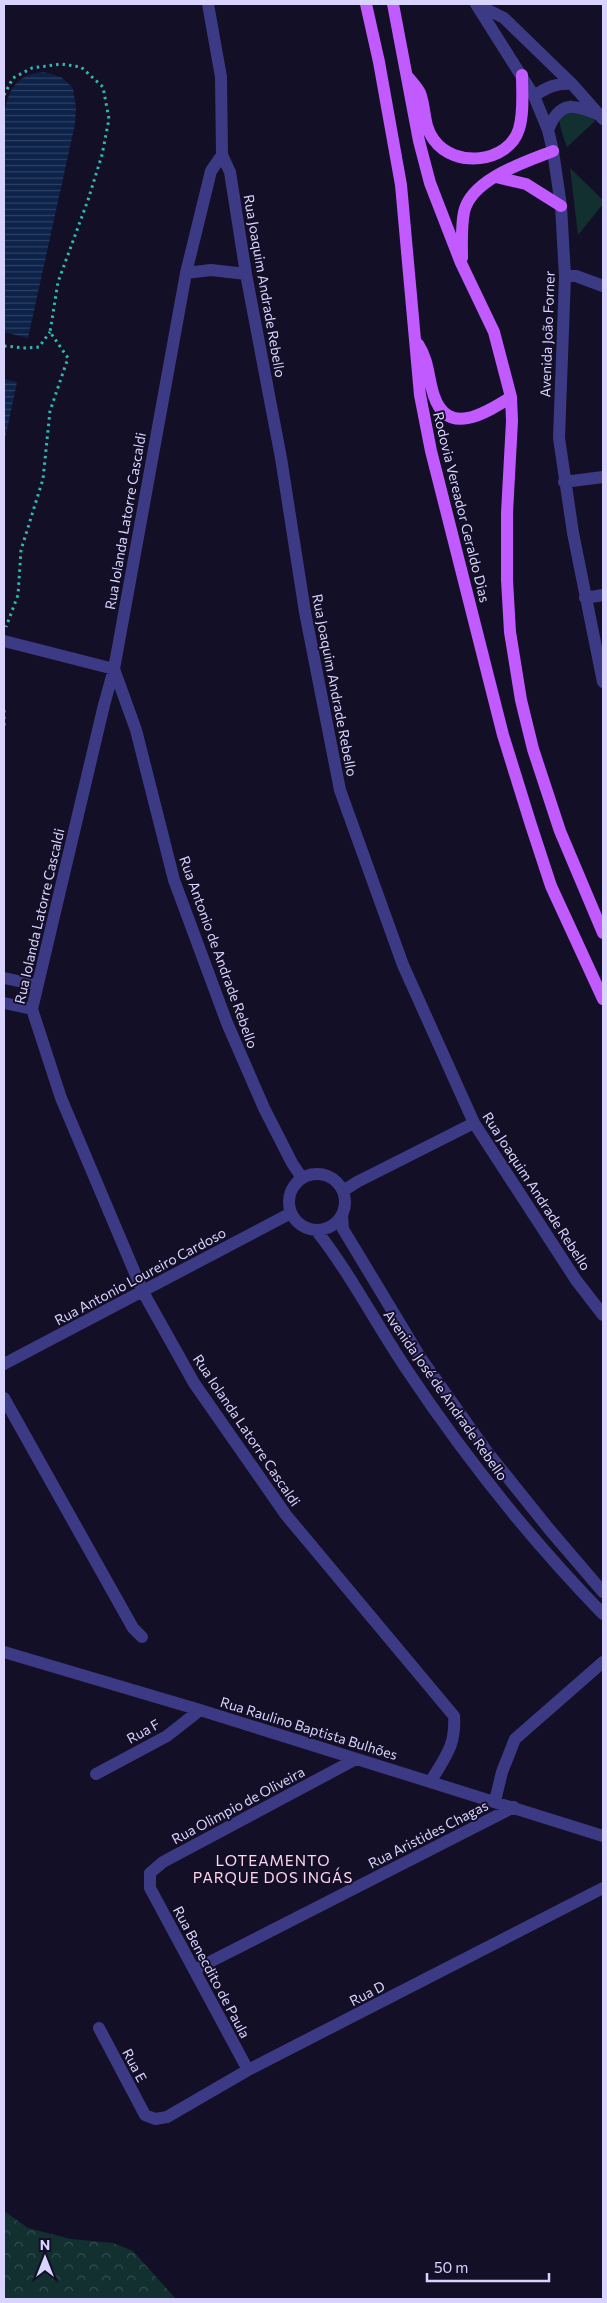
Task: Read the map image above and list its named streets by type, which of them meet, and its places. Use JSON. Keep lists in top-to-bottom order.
{
  "streets": {
    "main road": ["Rodovia Vereador Geraldo Dias"],
    "street": [
      "Rua Joaquim Andrade Rebello",
      "Avenida João Forner",
      "Rua Iolanda Latorre Cascaldi",
      "Rua Antonio de Andrade Rebello",
      "Rua Antonio Loureiro Cardoso",
      "Avenida José de Andrade Rebello",
      "Rua Raulino Baptista Bulhões",
      "Rua F",
      "Rua Olimpio de Oliveira",
      "Rua Aristides Chagas",
      "Rua Benecdito de Paula",
      "Rua D",
      "Rua E"
    ]
  },
  "crossings": [
    ["Rua Joaquim Andrade Rebello", "Rua Iolanda Latorre Cascaldi"],
    ["Rua Iolanda Latorre Cascaldi", "Rua Antonio de Andrade Rebello"],
    ["Rua Iolanda Latorre Cascaldi", "Rua Antonio Loureiro Cardoso"],
    ["Rua Iolanda Latorre Cascaldi", "Rua Raulino Baptista Bulhões"],
    ["Rua Antonio de Andrade Rebello", "Rua Antonio Loureiro Cardoso"],
    ["Rua Antonio de Andrade Rebello", "Avenida José de Andrade Rebello"],
    ["Rua Antonio Loureiro Cardoso", "Avenida José de Andrade Rebello"],
    ["Rua Raulino Baptista Bulhões", "Rua F"],
    ["Rua Raulino Baptista Bulhões", "Rua Olimpio de Oliveira"],
    ["Rua Raulino Baptista Bulhões", "Rua Aristides Chagas"],
    ["Rua Olimpio de Oliveira", "Rua Benecdito de Paula"],
    ["Rua Aristides Chagas", "Rua Benecdito de Paula"],
    ["Rua Benecdito de Paula", "Rua D"],
    ["Rua D", "Rua E"]
  ],
  "districts": ["LOTEAMENTO PARQUE DOS INGÁS"],
  "scale_bar": "50 m",
  "north": "top"
}
